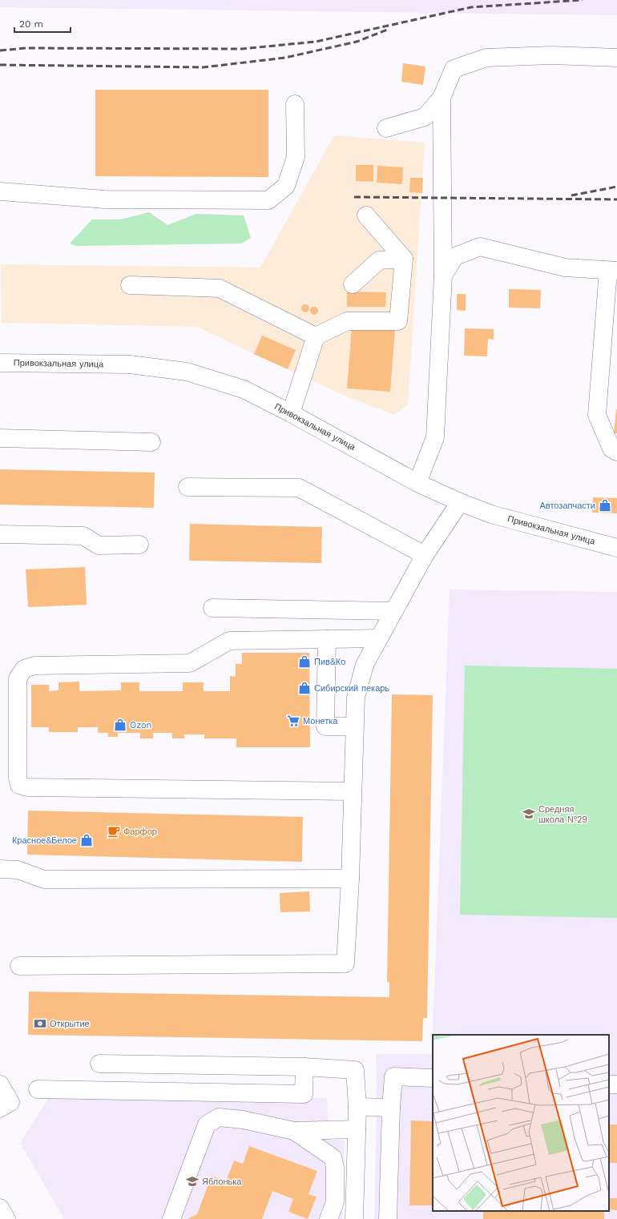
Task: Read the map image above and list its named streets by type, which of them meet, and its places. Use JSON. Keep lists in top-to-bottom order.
{
  "streets": {
    "street": ["Привокзальная улица"]
  },
  "places": {
    "shop": [
      "Автозапчасти",
      "Пив&Ко",
      "Сибирский пекарь",
      "Ozon",
      "Красное&Белое"
    ],
    "supermarket": ["Монетка"],
    "school or university": ["Средняя школа №29", "Яблонька"],
    "cafe": ["Фарфор"],
    "bank": ["Открытие"]
  },
  "scale_bar": "20 m"
}
